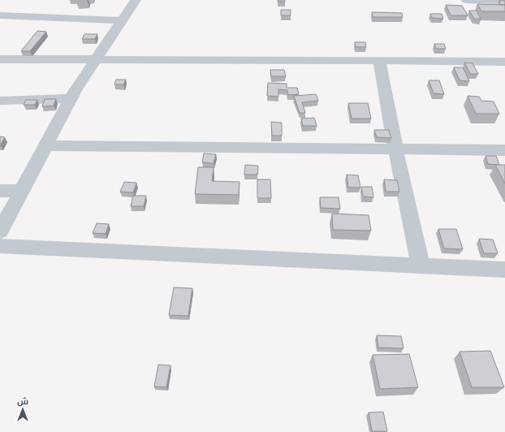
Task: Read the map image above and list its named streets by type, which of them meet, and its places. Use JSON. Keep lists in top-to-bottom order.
{
  "north": "top"
}
